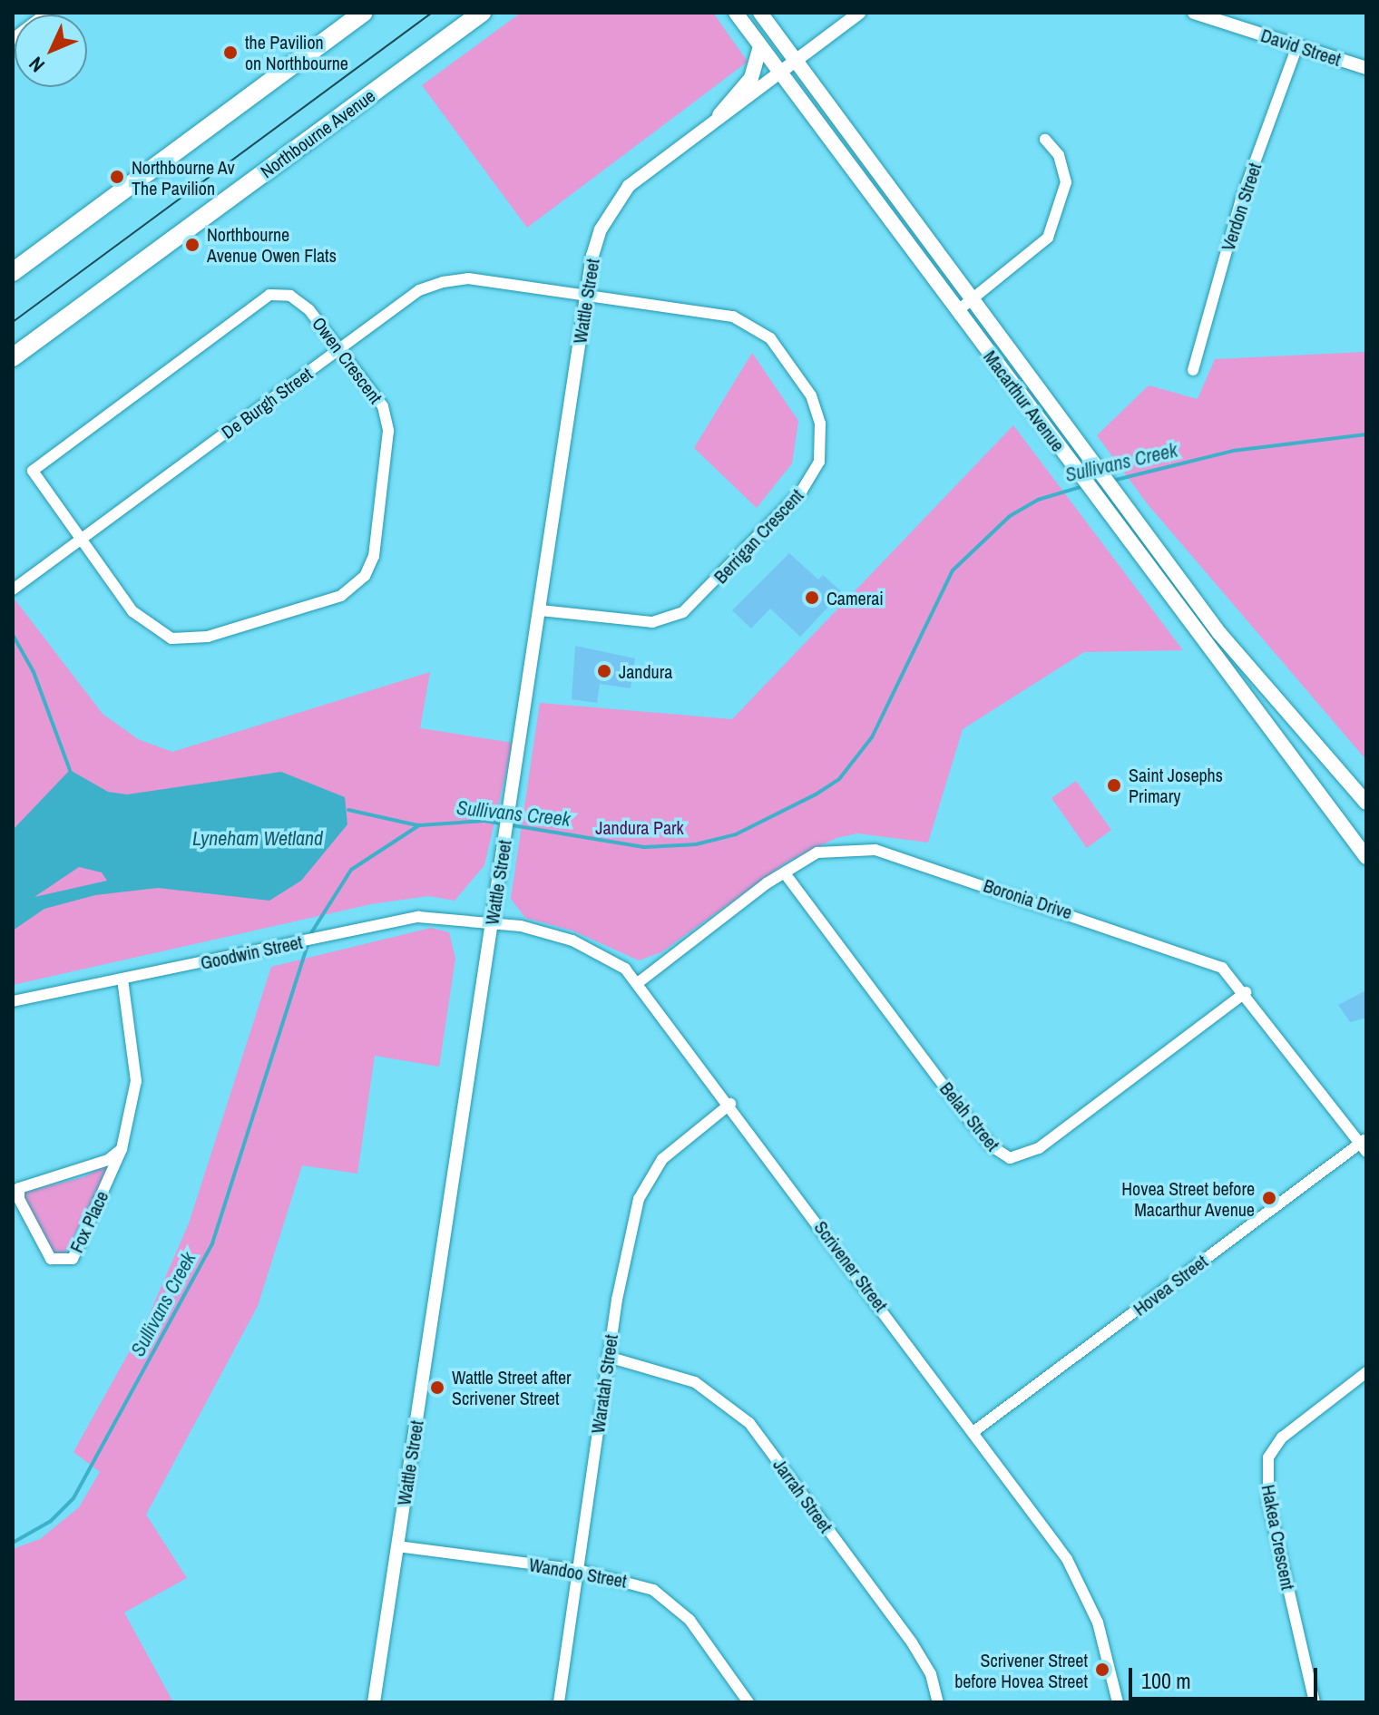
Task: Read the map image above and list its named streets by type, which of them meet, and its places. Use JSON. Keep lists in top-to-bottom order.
{
  "streets": {
    "highway": ["Northbourne Avenue"],
    "main road": ["Macarthur Avenue"],
    "street": [
      "David Street",
      "Verdon Street",
      "Wattle Street",
      "Owen Crescent",
      "De Burgh Street",
      "Berrigan Crescent",
      "Boronia Drive",
      "Goodwin Street",
      "Belah Street",
      "Fox Place",
      "Scrivener Street",
      "Hovea Street",
      "Waratah Street",
      "Jarrah Street",
      "Hakea Crescent",
      "Wandoo Street"
    ]
  },
  "crossings": [
    ["David Street", "Verdon Street"],
    ["Wattle Street", "Macarthur Avenue"],
    ["Wattle Street", "De Burgh Street"],
    ["Wattle Street", "Berrigan Crescent"],
    ["Wattle Street", "Goodwin Street"],
    ["Wattle Street", "Scrivener Street"],
    ["Wattle Street", "Wandoo Street"],
    ["Owen Crescent", "De Burgh Street"],
    ["De Burgh Street", "Berrigan Crescent"],
    ["Boronia Drive", "Belah Street"],
    ["Boronia Drive", "Scrivener Street"],
    ["Boronia Drive", "Hovea Street"],
    ["Goodwin Street", "Fox Place"],
    ["Goodwin Street", "Scrivener Street"],
    ["Scrivener Street", "Hovea Street"],
    ["Scrivener Street", "Waratah Street"],
    ["Waratah Street", "Jarrah Street"],
    ["Waratah Street", "Wandoo Street"]
  ],
  "water": ["Sullivans Creek", "Lyneham Wetland"],
  "parks": ["Jandura Park"],
  "places": [
    "the Pavilion on Northbourne",
    "Northbourne Av The Pavilion",
    "Northbourne Avenue Owen Flats",
    "Camerai",
    "Jandura",
    "Saint Josephs Primary",
    "Hovea Street before Macarthur Avenue",
    "Wattle Street after Scrivener Street",
    "Scrivener Street before Hovea Street"
  ],
  "scale_bar": "100 m",
  "north": "bottom left"
}
